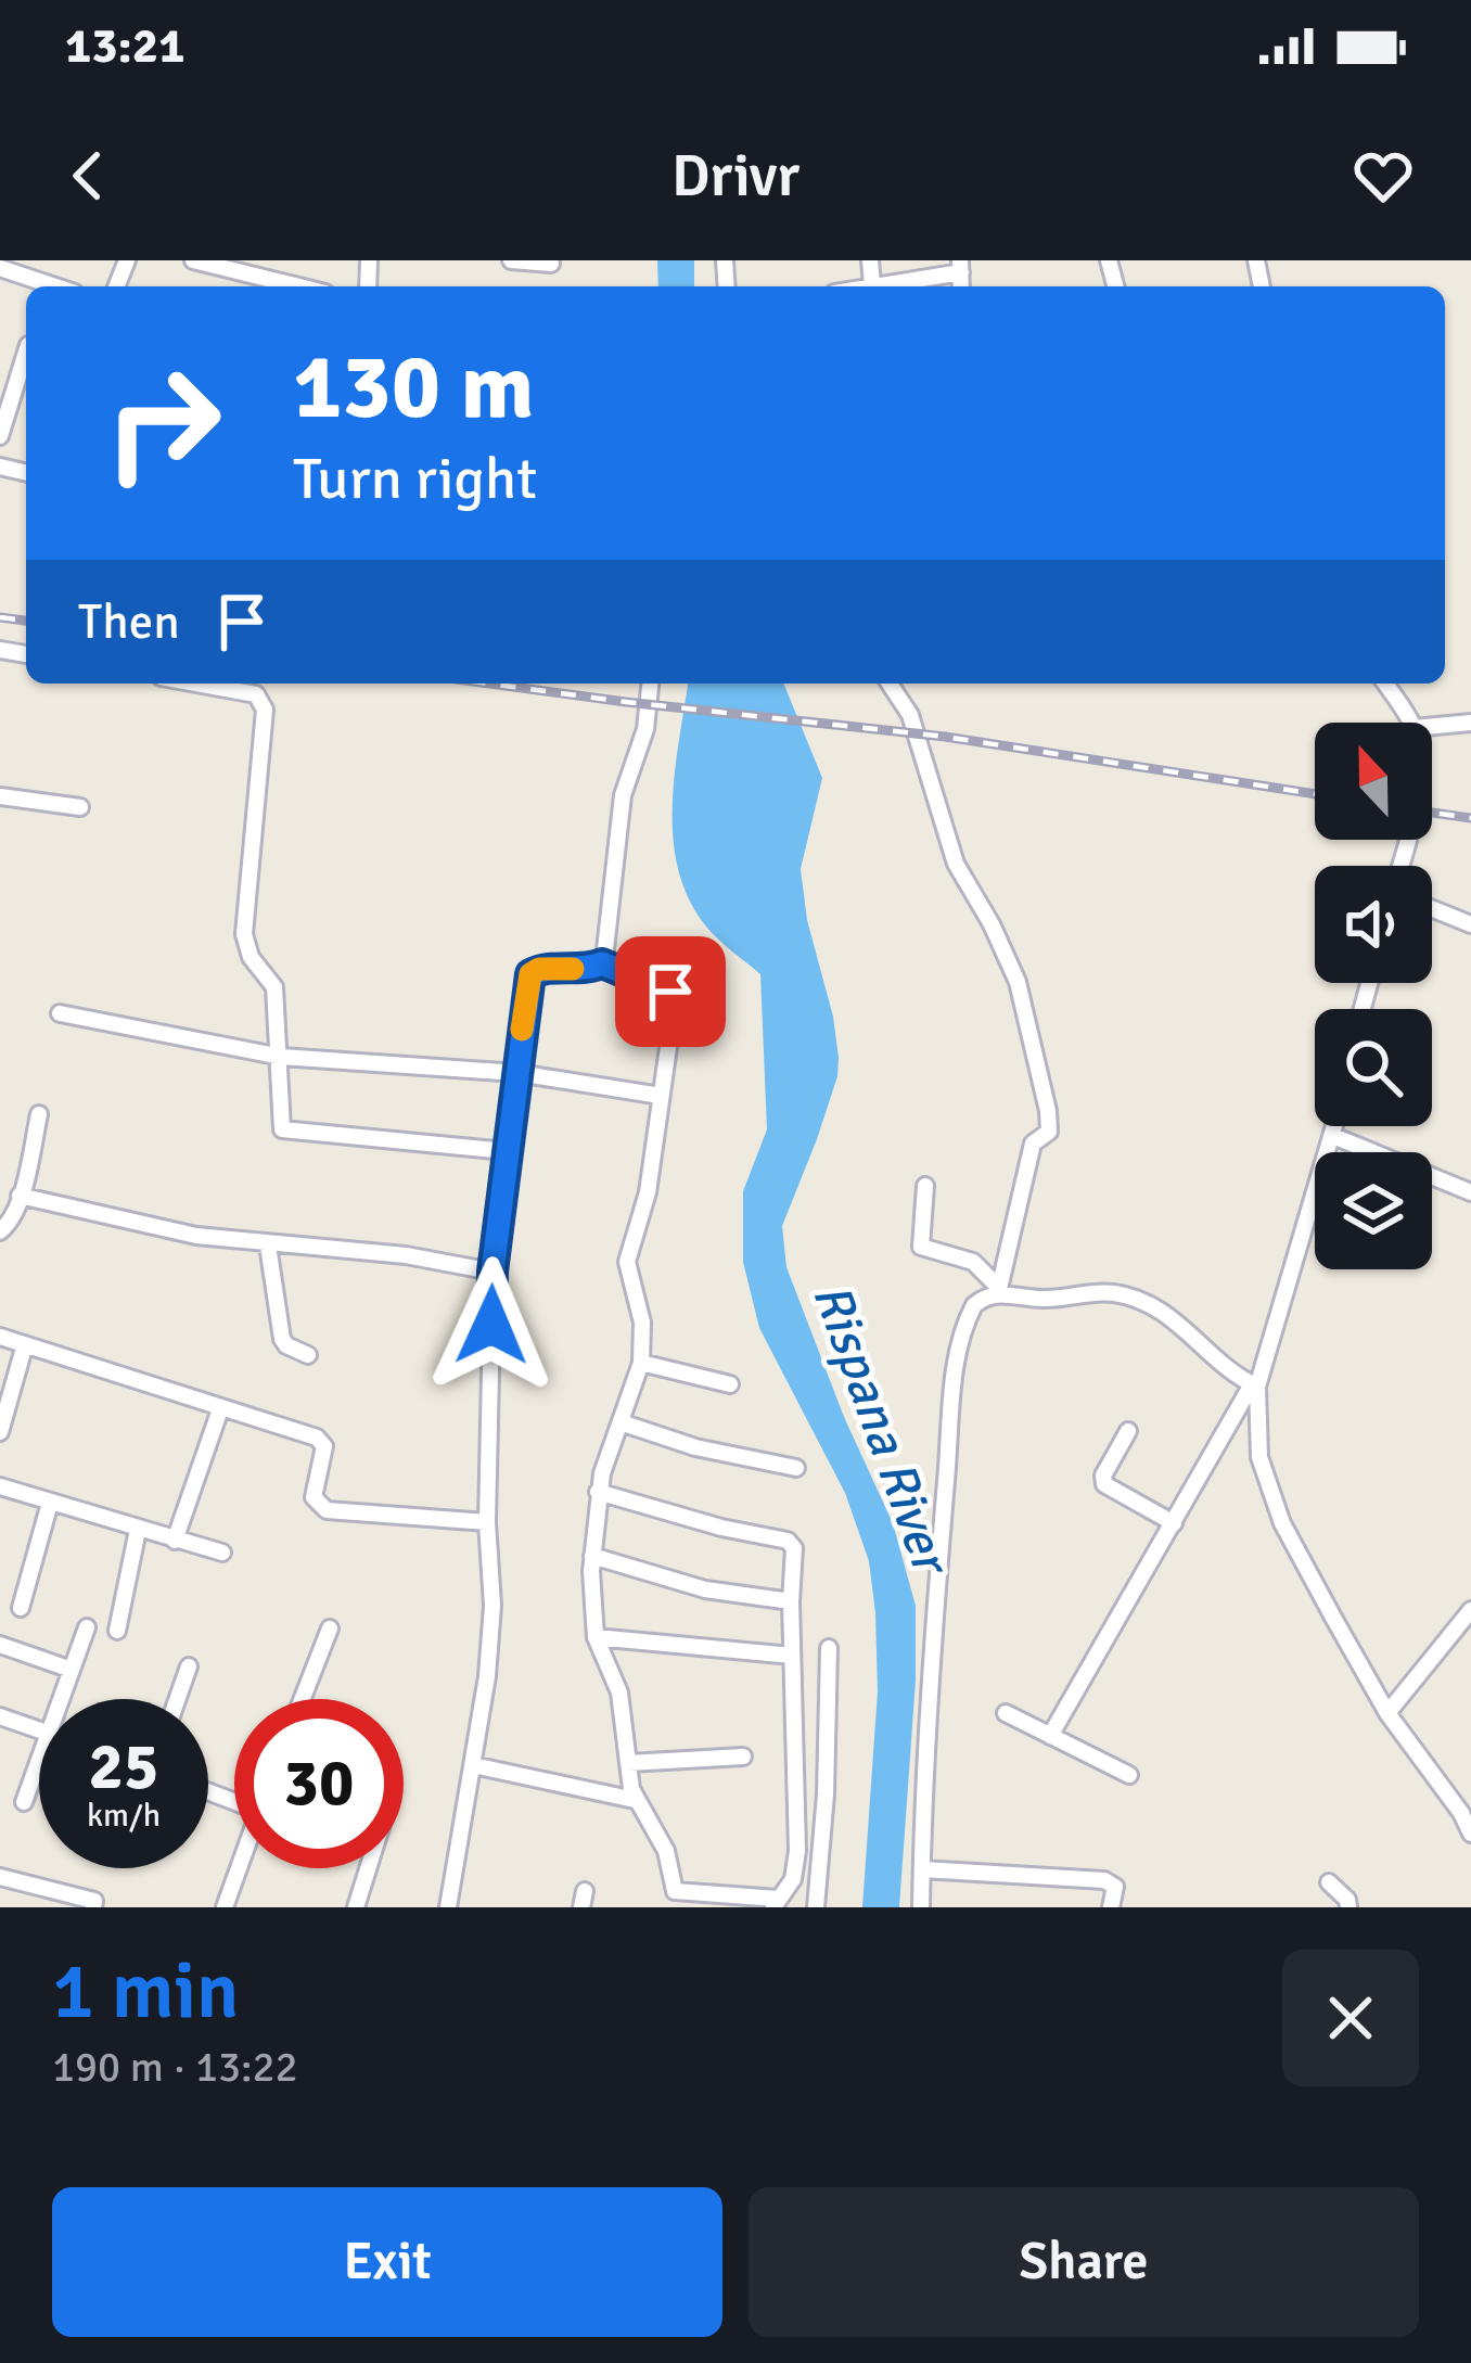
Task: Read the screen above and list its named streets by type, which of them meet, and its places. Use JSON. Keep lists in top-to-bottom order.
{
  "water": ["Rispana River"],
  "north": "top",
  "page": {
    "status": "13:21",
    "header": "Drivr",
    "turn": ["130 m", "Turn right"],
    "then": "Then",
    "speed": "25 km/h",
    "limit": "30",
    "heading": ["1 min", "190 m · 13:22"],
    "buttons": ["Exit", "Share"]
  }
}
